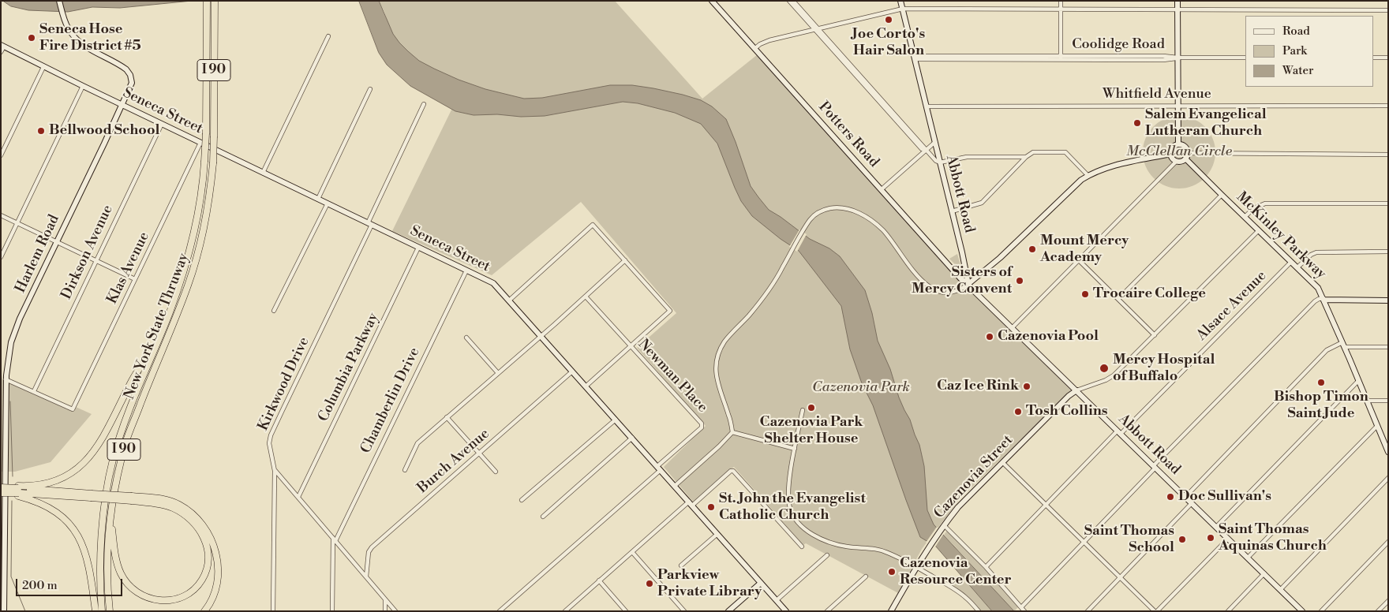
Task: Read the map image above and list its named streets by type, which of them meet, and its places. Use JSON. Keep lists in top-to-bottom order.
{
  "streets": {
    "highway": ["I 90", "New York State Thruway"],
    "street": [
      "Coolidge Road",
      "Whitfield Avenue",
      "Seneca Street",
      "Potters Road",
      "Abbott Road",
      "McKinley Parkway",
      "Dirkson Avenue",
      "Harlem Road",
      "Klas Avenue",
      "Alsace Avenue",
      "Columbia Parkway",
      "Newman Place",
      "Kirkwood Drive",
      "Chamberlin Drive",
      "Burch Avenue",
      "Cazenovia Street"
    ]
  },
  "crossings": [
    ["Coolidge Road", "Abbott Road"],
    ["Whitfield Avenue", "Abbott Road"],
    ["Seneca Street", "Dirkson Avenue"],
    ["Seneca Street", "Harlem Road"],
    ["Seneca Street", "Klas Avenue"],
    ["Seneca Street", "Columbia Parkway"],
    ["Seneca Street", "Newman Place"],
    ["Seneca Street", "Kirkwood Drive"],
    ["Seneca Street", "Chamberlin Drive"],
    ["Seneca Street", "Burch Avenue"],
    ["Potters Road", "Abbott Road"],
    ["Abbott Road", "Alsace Avenue"],
    ["Abbott Road", "Cazenovia Street"],
    ["McKinley Parkway", "Alsace Avenue"],
    ["Dirkson Avenue", "Klas Avenue"]
  ],
  "parks": ["McClellan Circle", "Cazenovia Park"],
  "places": [
    "Joe Corto's Hair Salon",
    "Seneca Hose Fire District #5",
    "Salem Evangelical Lutheran Church",
    "Bellwood School",
    "Mount Mercy Academy",
    "Sisters of Mercy Convent",
    "Trocaire College",
    "Cazenovia Pool",
    "Mercy Hospital of Buffalo",
    "Bishop Timon Saint Jude",
    "Caz Ice Rink",
    "Cazenovia Park Shelter House",
    "Tosh Collins",
    "Doc Sullivan's",
    "St. John the Evangelist Catholic Church",
    "Saint Thomas Aquinas Church",
    "Saint Thomas School",
    "Cazenovia Resource Center",
    "Parkview Private Library"
  ],
  "legend": ["Road", "Park", "Water"],
  "scale_bar": "200 m"
}
